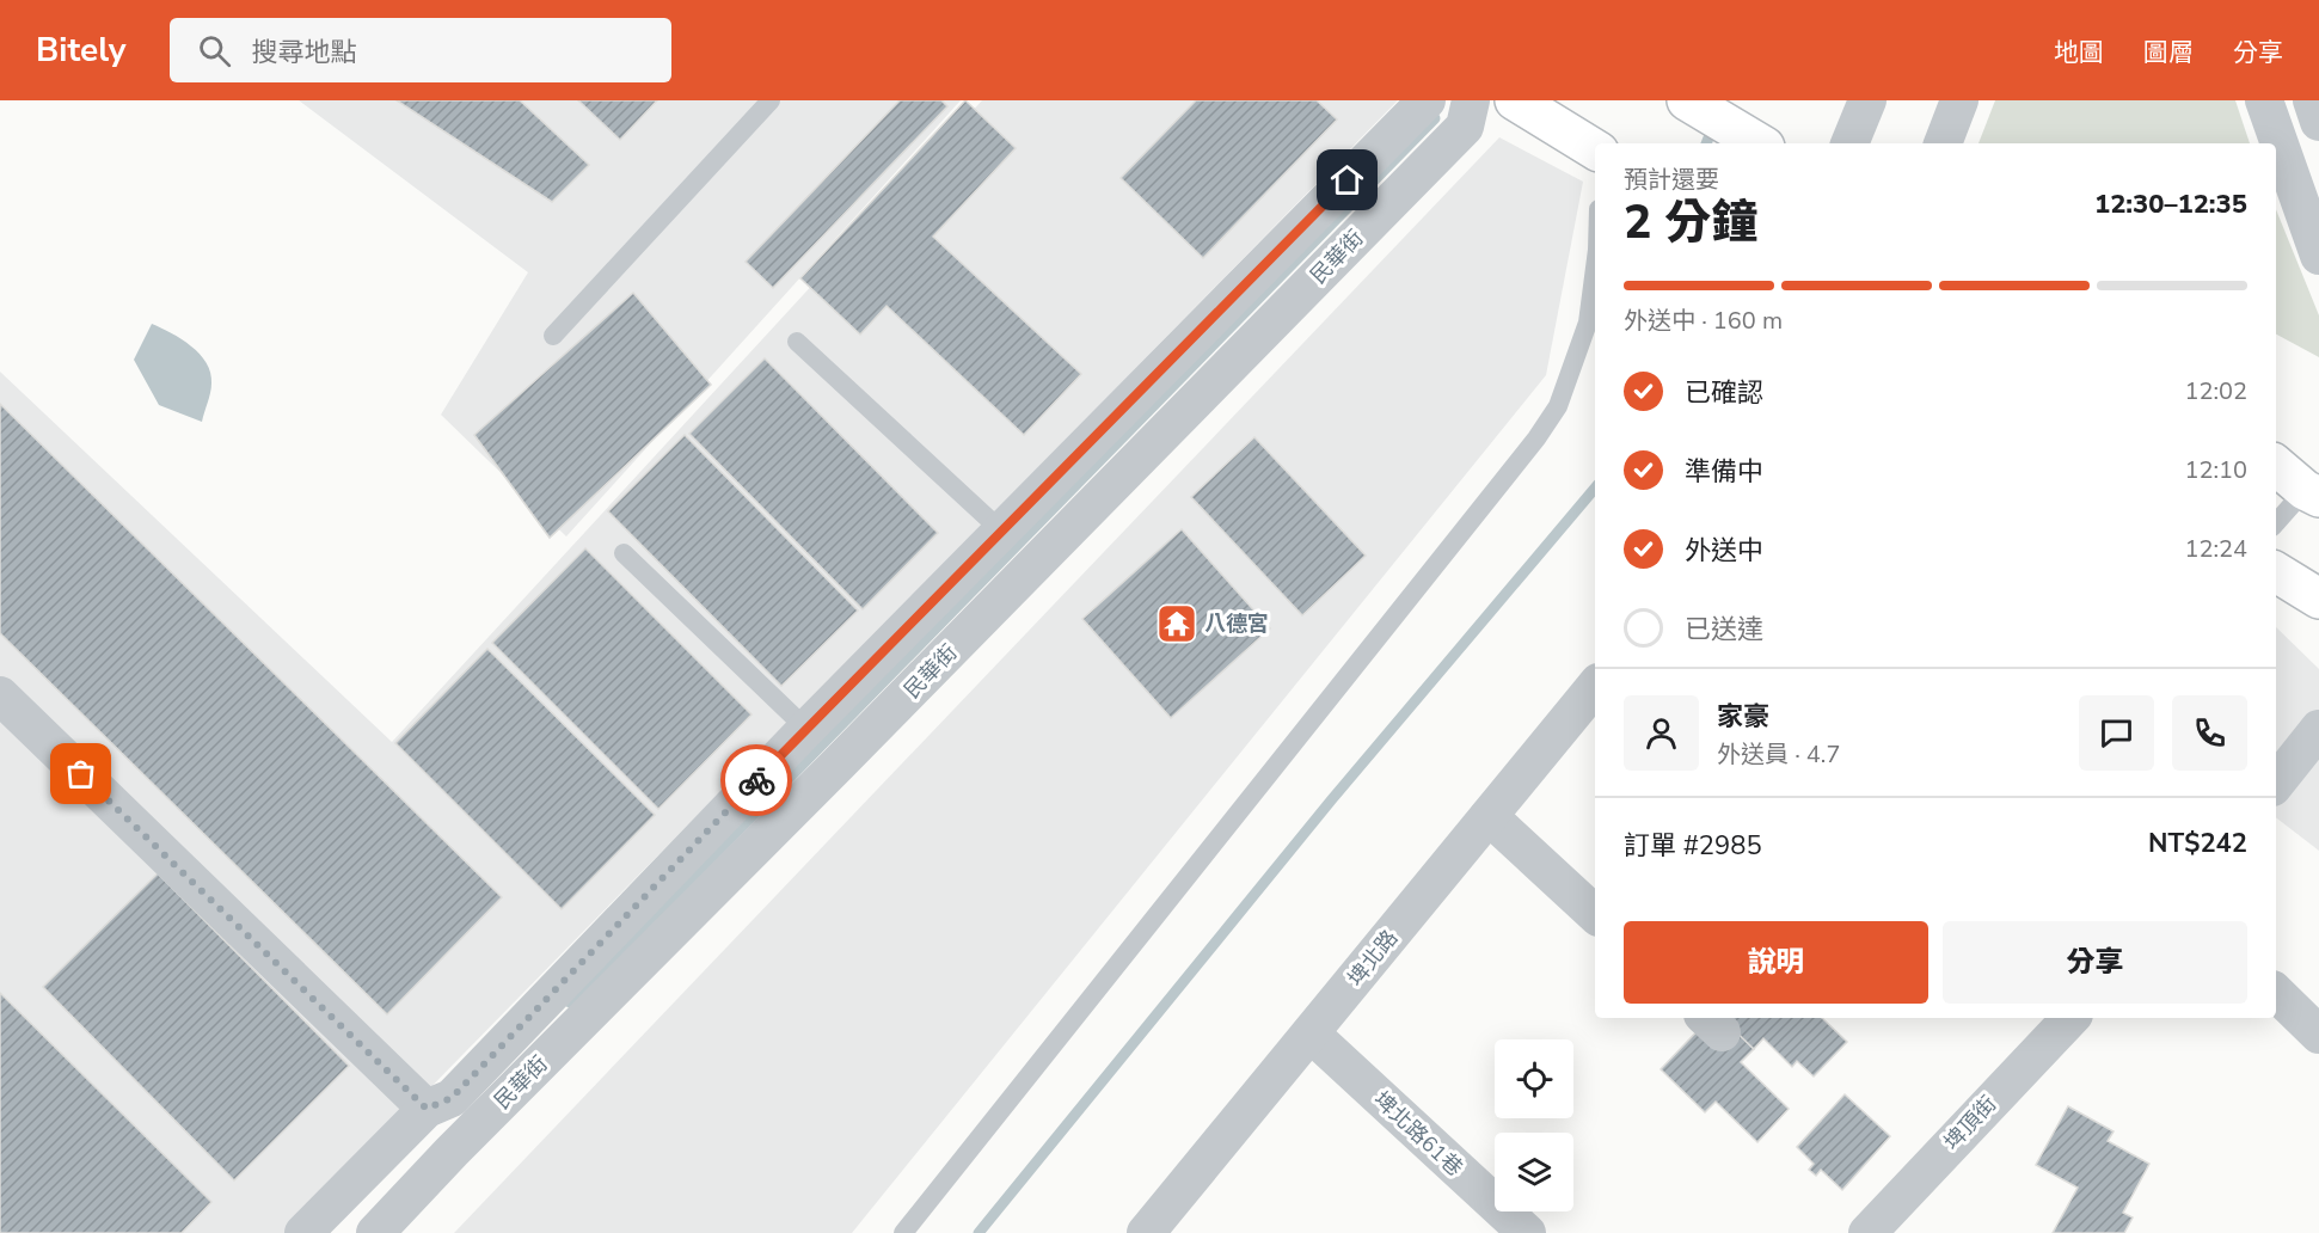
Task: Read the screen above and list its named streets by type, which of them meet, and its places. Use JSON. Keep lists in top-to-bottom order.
{
  "streets": {
    "street": [
      "民華街",
      "埤北路",
      "埤頂街",
      "埤北路61巷"
    ]
  },
  "crossings": [
    ["埤北路", "埤北路61巷"]
  ],
  "places": {
    "temple": ["八德宮"]
  },
  "page": {
    "header": "Bitely",
    "search": "搜尋地點",
    "nav": ["地圖", "圖層", "分享"],
    "heading": ["2 分鐘", "預計還要", "12:30–12:35"],
    "panel": [
      "家豪",
      "外送員 · 4.7",
      "訂單 #2985",
      "NT$242"
    ],
    "bar": "外送中 · 160 m",
    "list": [
      ["已確認", "12:02"],
      ["準備中", "12:10"],
      ["外送中", "12:24"],
      "已送達"
    ],
    "buttons": ["說明", "分享"]
  }
}
